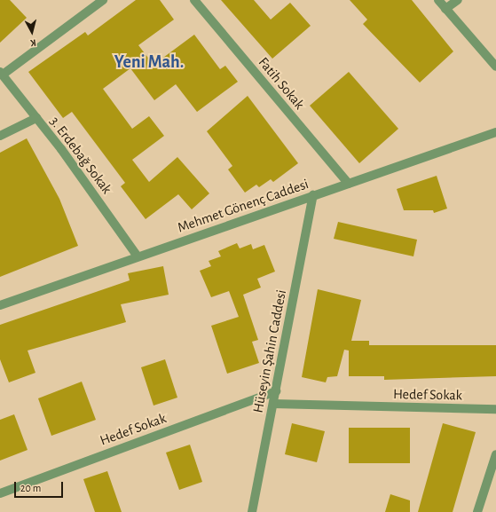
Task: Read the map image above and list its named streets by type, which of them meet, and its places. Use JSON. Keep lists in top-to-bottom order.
{
  "streets": {
    "street": [
      "Fatih Sokak",
      "3. Erdebağ Sokak",
      "Mehmet Gönenç Caddesi",
      "Hüseyin Şahin Caddesi",
      "Hedef Sokak"
    ]
  },
  "crossings": [
    ["Fatih Sokak", "Mehmet Gönenç Caddesi"],
    ["3. Erdebağ Sokak", "Mehmet Gönenç Caddesi"],
    ["Mehmet Gönenç Caddesi", "Hüseyin Şahin Caddesi"],
    ["Hüseyin Şahin Caddesi", "Hedef Sokak"]
  ],
  "districts": ["Yeni Mah."],
  "scale_bar": "20 m",
  "north": "bottom"
}
